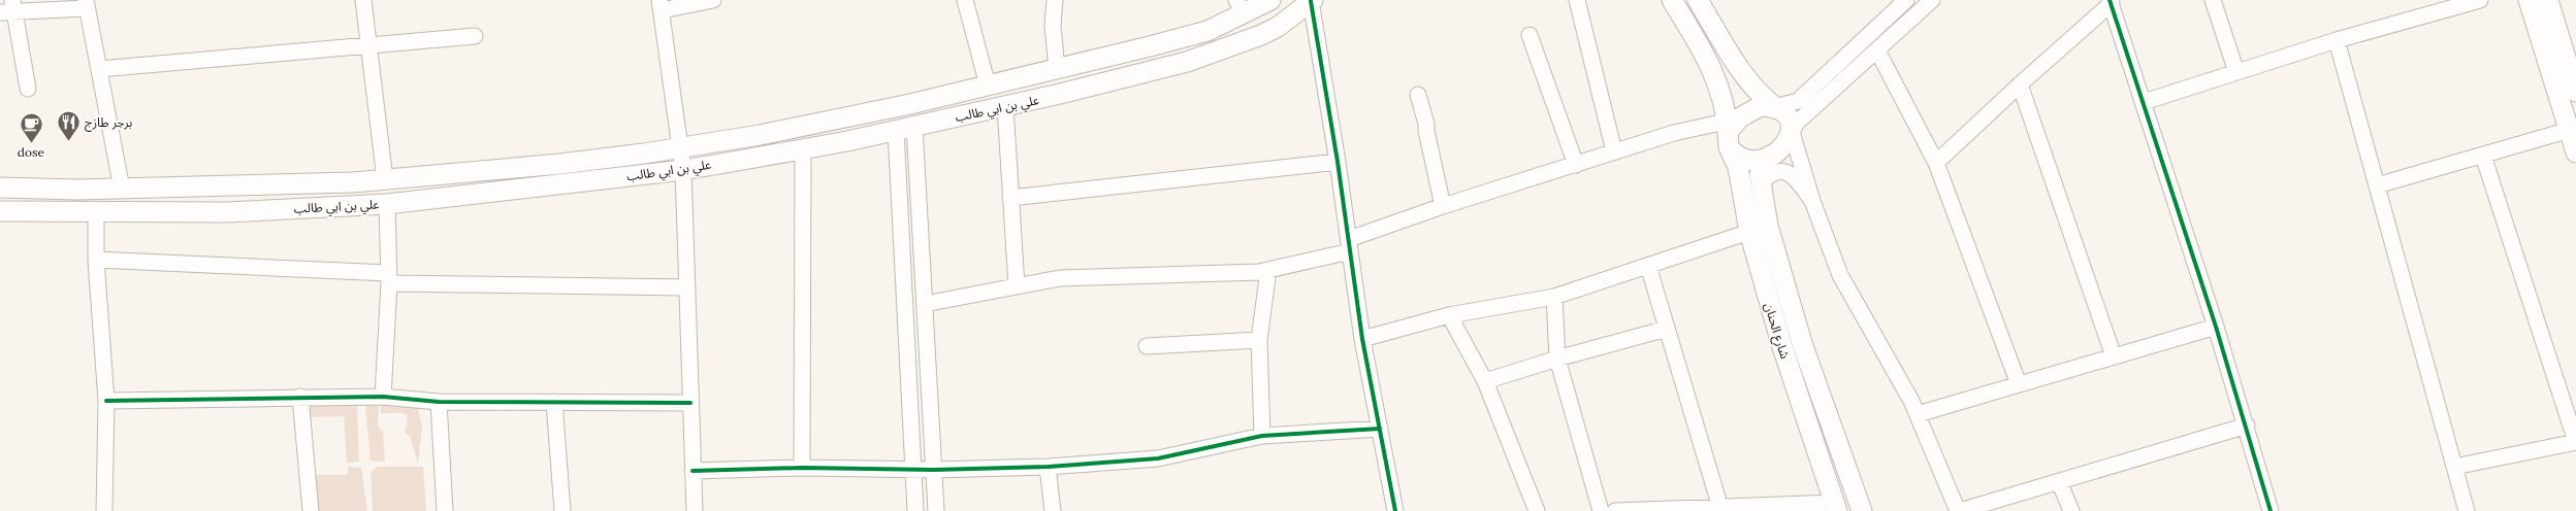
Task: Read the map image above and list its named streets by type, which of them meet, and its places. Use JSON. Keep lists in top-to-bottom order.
{
  "streets": {
    "main road": ["علي بن ابي طالب", "شارع الحنان"]
  },
  "places": {
    "restaurant": ["برجر طازج"],
    "cafe": ["dose"]
  }
}
